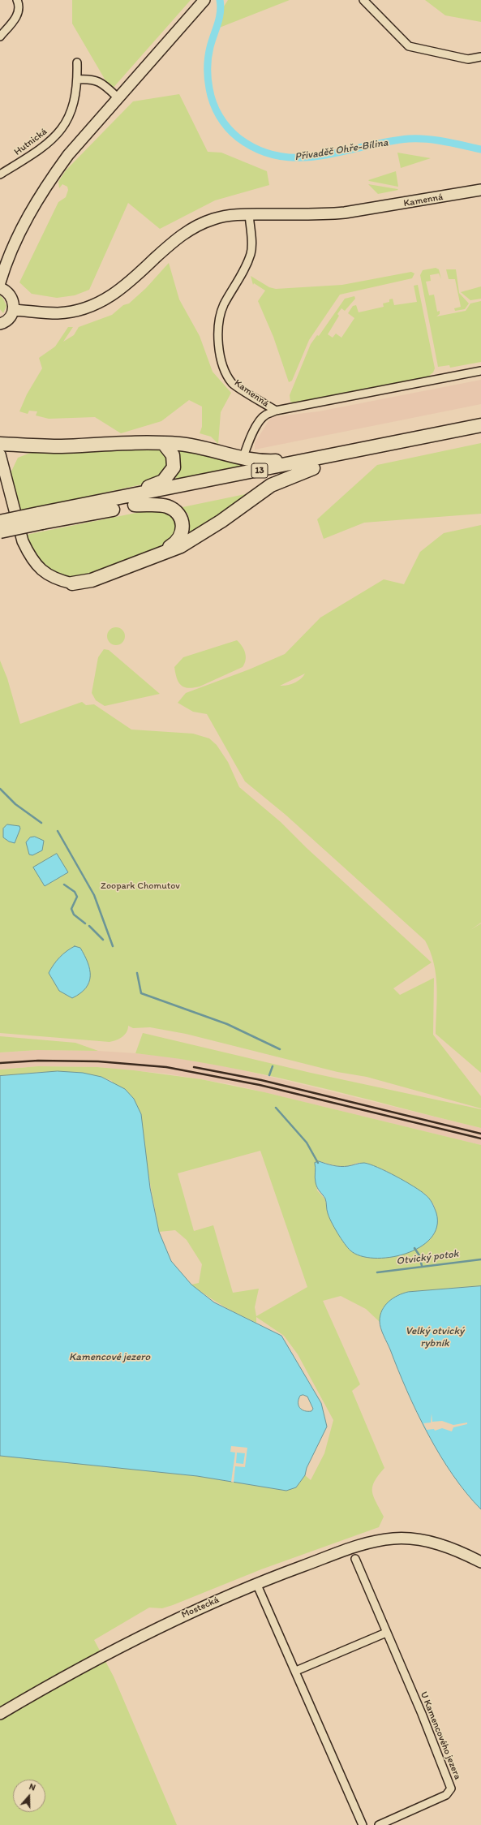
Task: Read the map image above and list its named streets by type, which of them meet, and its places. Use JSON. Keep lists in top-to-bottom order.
{
  "streets": {
    "highway": ["13"],
    "street": [
      "Hutnická",
      "Kamenná",
      "Mostecká",
      "U Kamencového jezera"
    ]
  },
  "water": [
    "Přivaděč Ohře-Bílina",
    "Otvický potok",
    "Velký otvický rybník",
    "Kamencové jezero"
  ],
  "parks": ["Zoopark Chomutov"],
  "north": "top"
}
